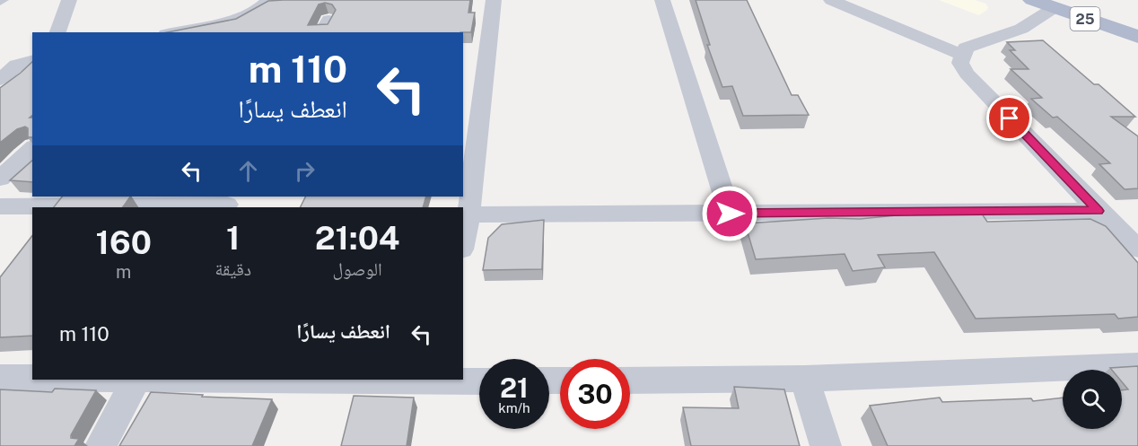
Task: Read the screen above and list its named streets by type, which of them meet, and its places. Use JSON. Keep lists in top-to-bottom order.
{
  "streets": {
    "main road": ["25"]
  },
  "page": {
    "turn": ["110 m", "انعطف يسارًا"],
    "eta": [
      "21:04",
      "الوصول",
      "1",
      "دقيقة",
      "160",
      "m"
    ],
    "list": [
      {
        "name": "انعطف يسارًا",
        "value": "110 m"
      }
    ],
    "speed": "21 km/h",
    "limit": "30"
  }
}
